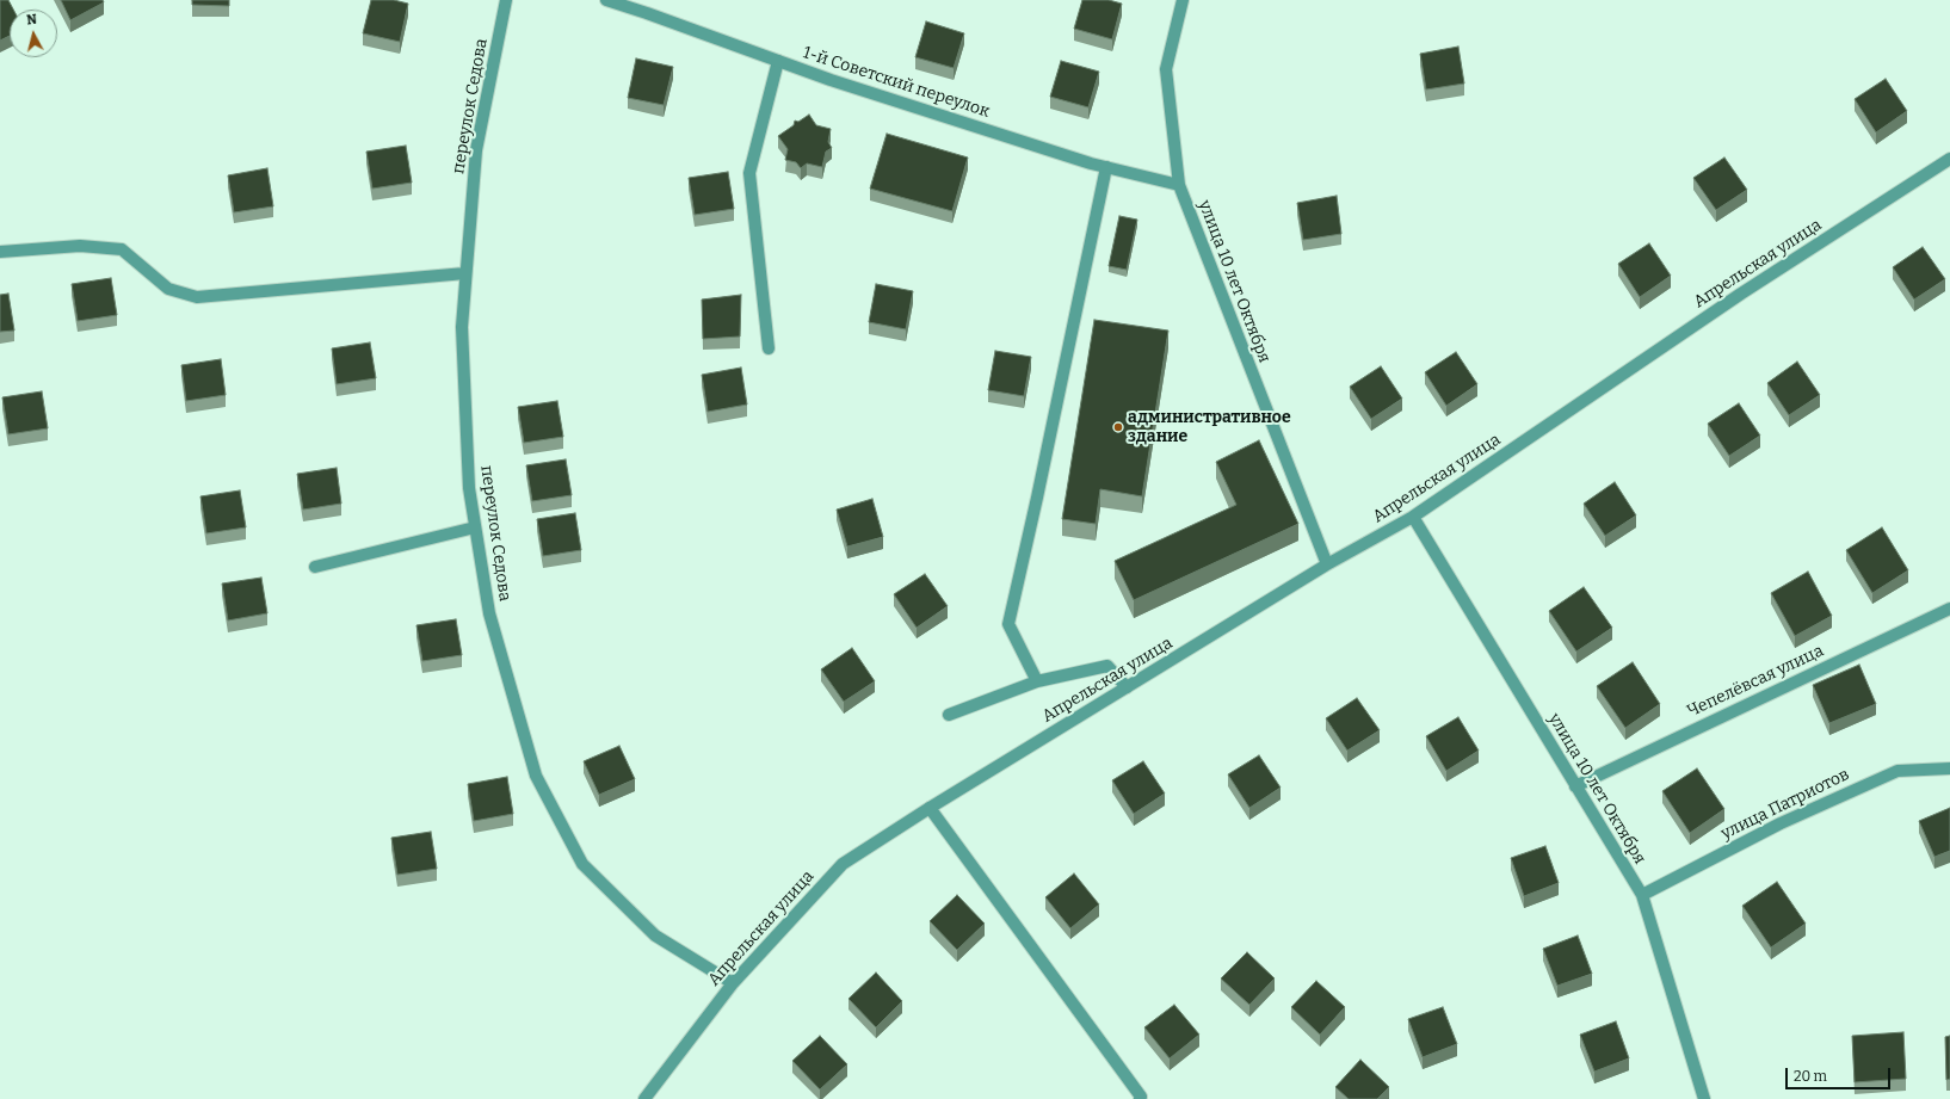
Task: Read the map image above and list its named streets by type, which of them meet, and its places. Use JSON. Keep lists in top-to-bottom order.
{
  "streets": {
    "street": [
      "1-й Советский переулок",
      "переулок Седова",
      "Апрельская улица",
      "улица 10 лет Октября",
      "Чепелёвсая улица",
      "улица Патриотов"
    ]
  },
  "crossings": [
    ["1-й Советский переулок", "улица 10 лет Октября"],
    ["переулок Седова", "Апрельская улица"],
    ["Апрельская улица", "улица 10 лет Октября"],
    ["улица 10 лет Октября", "Чепелёвсая улица"],
    ["улица 10 лет Октября", "улица Патриотов"]
  ],
  "places": ["административное здание"],
  "scale_bar": "20 m",
  "north": "top"
}
